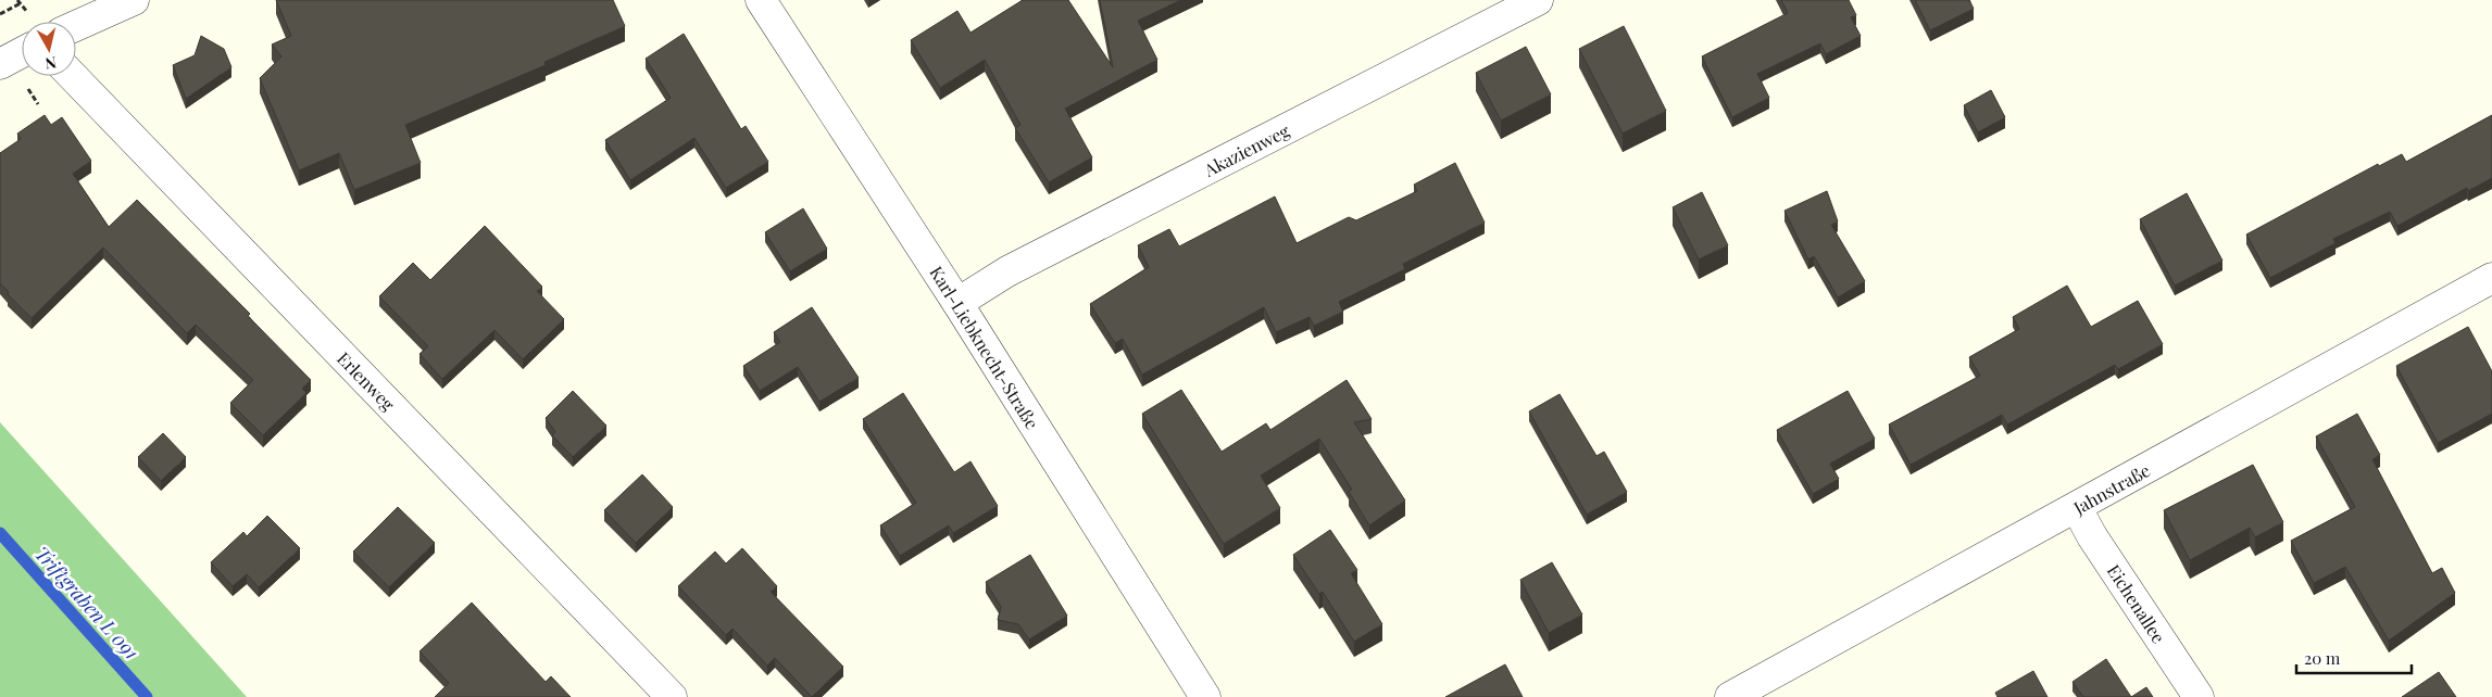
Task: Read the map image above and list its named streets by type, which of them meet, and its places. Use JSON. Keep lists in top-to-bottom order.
{
  "streets": {
    "street": [
      "Akazienweg",
      "Karl-Liebknecht-Straße",
      "Erlenweg",
      "Jahnstraße",
      "Eichenallee"
    ]
  },
  "crossings": [
    ["Akazienweg", "Karl-Liebknecht-Straße"],
    ["Jahnstraße", "Eichenallee"]
  ],
  "water": ["Triftgraben L 091"],
  "scale_bar": "20 m",
  "north": "bottom"
}
